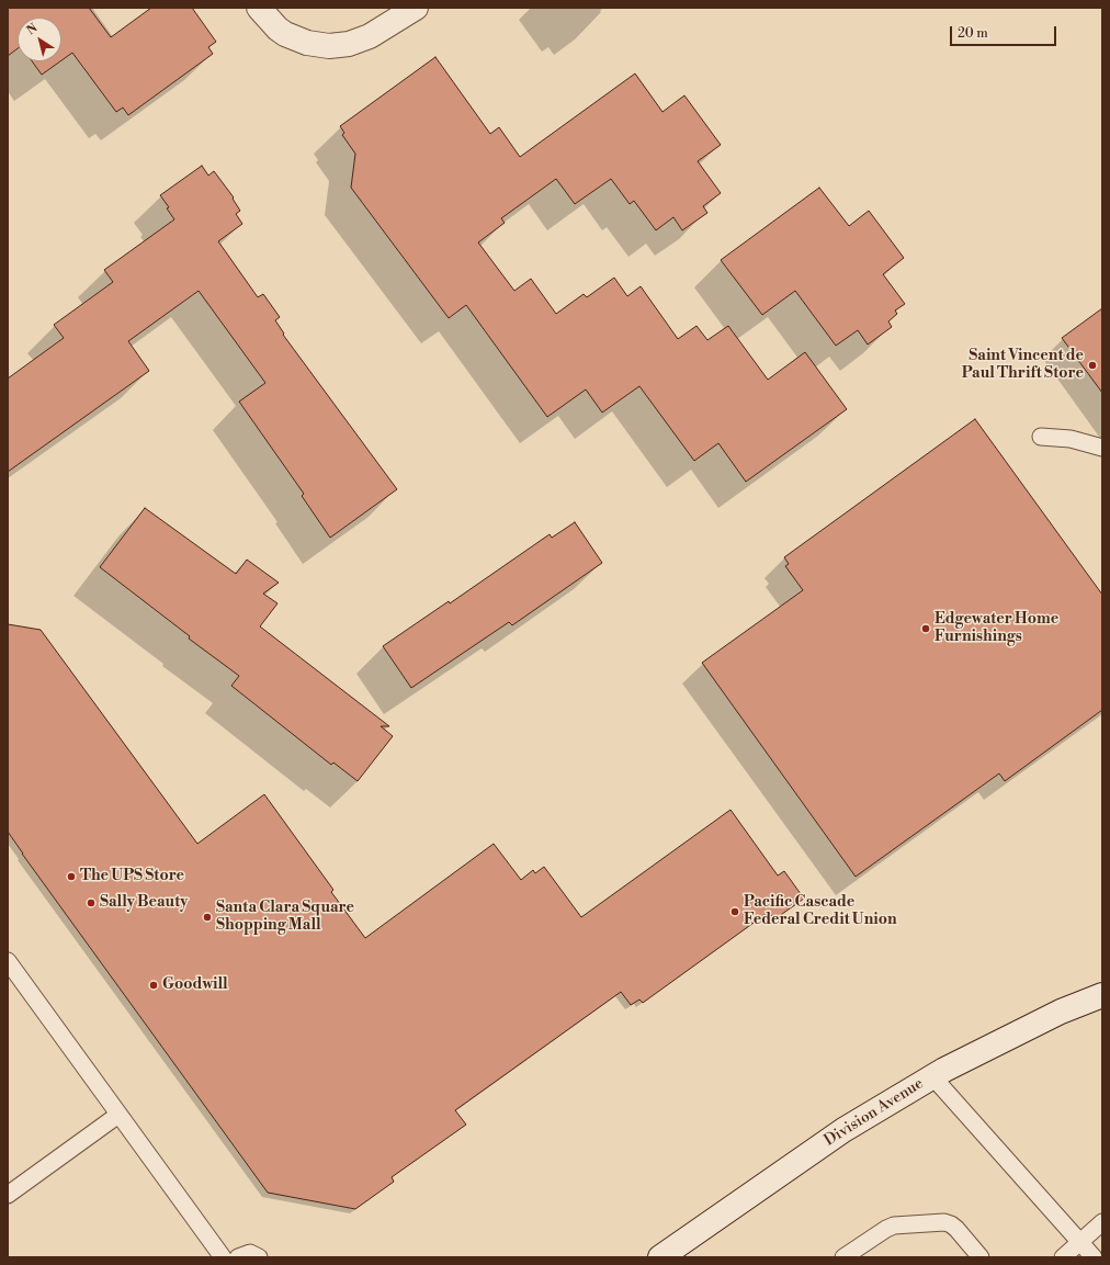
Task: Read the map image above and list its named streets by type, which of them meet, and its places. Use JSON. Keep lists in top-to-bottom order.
{
  "streets": {
    "street": ["Division Avenue"]
  },
  "places": [
    "Saint Vincent de Paul Thrift Store",
    "Edgewater Home Furnishings",
    "The UPS Store",
    "Sally Beauty",
    "Pacific Cascade Federal Credit Union",
    "Santa Clara Square Shopping Mall",
    "Goodwill"
  ],
  "scale_bar": "20 m",
  "north": "top left"
}
